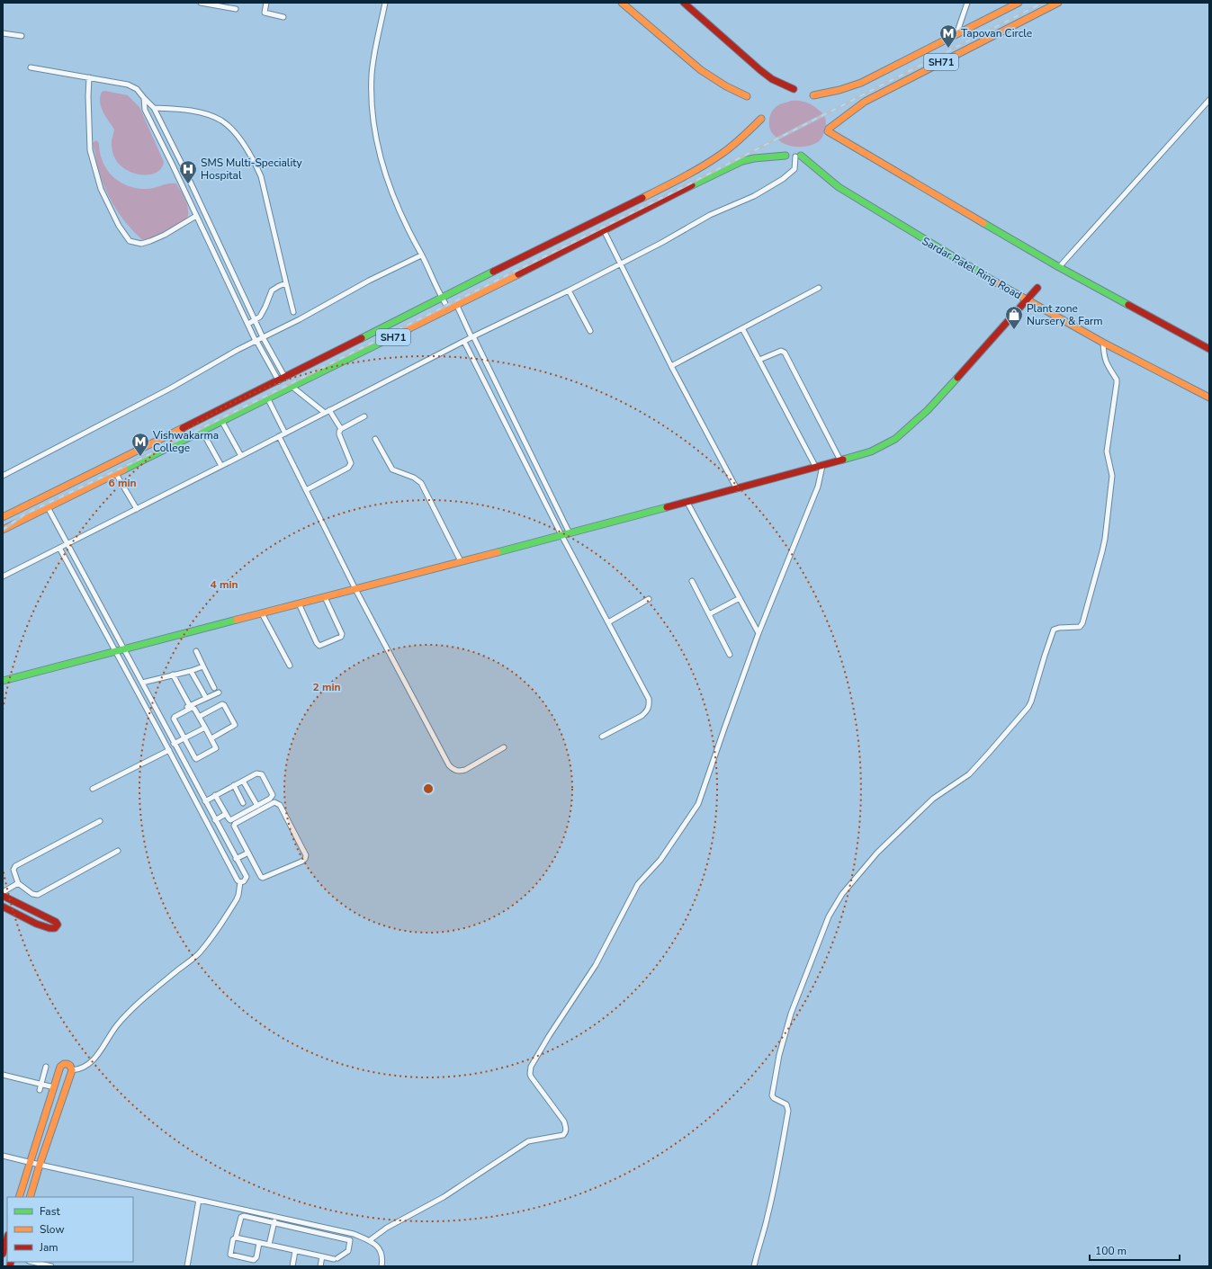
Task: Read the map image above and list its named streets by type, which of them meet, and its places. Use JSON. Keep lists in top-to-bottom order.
{
  "streets": {
    "street": ["SH71", "Sardar Patel Ring Road"]
  },
  "places": {
    "metro station": ["Tapovan Circle", "Vishwakarma College"],
    "hospital": ["SMS Multi-Speciality Hospital"],
    "shop": ["Plant zone Nursery & Farm"]
  },
  "legend": ["Fast", "Slow", "Jam"],
  "scale_bar": "100 m",
  "rings": ["6 min", "4 min", "2 min"]
}
